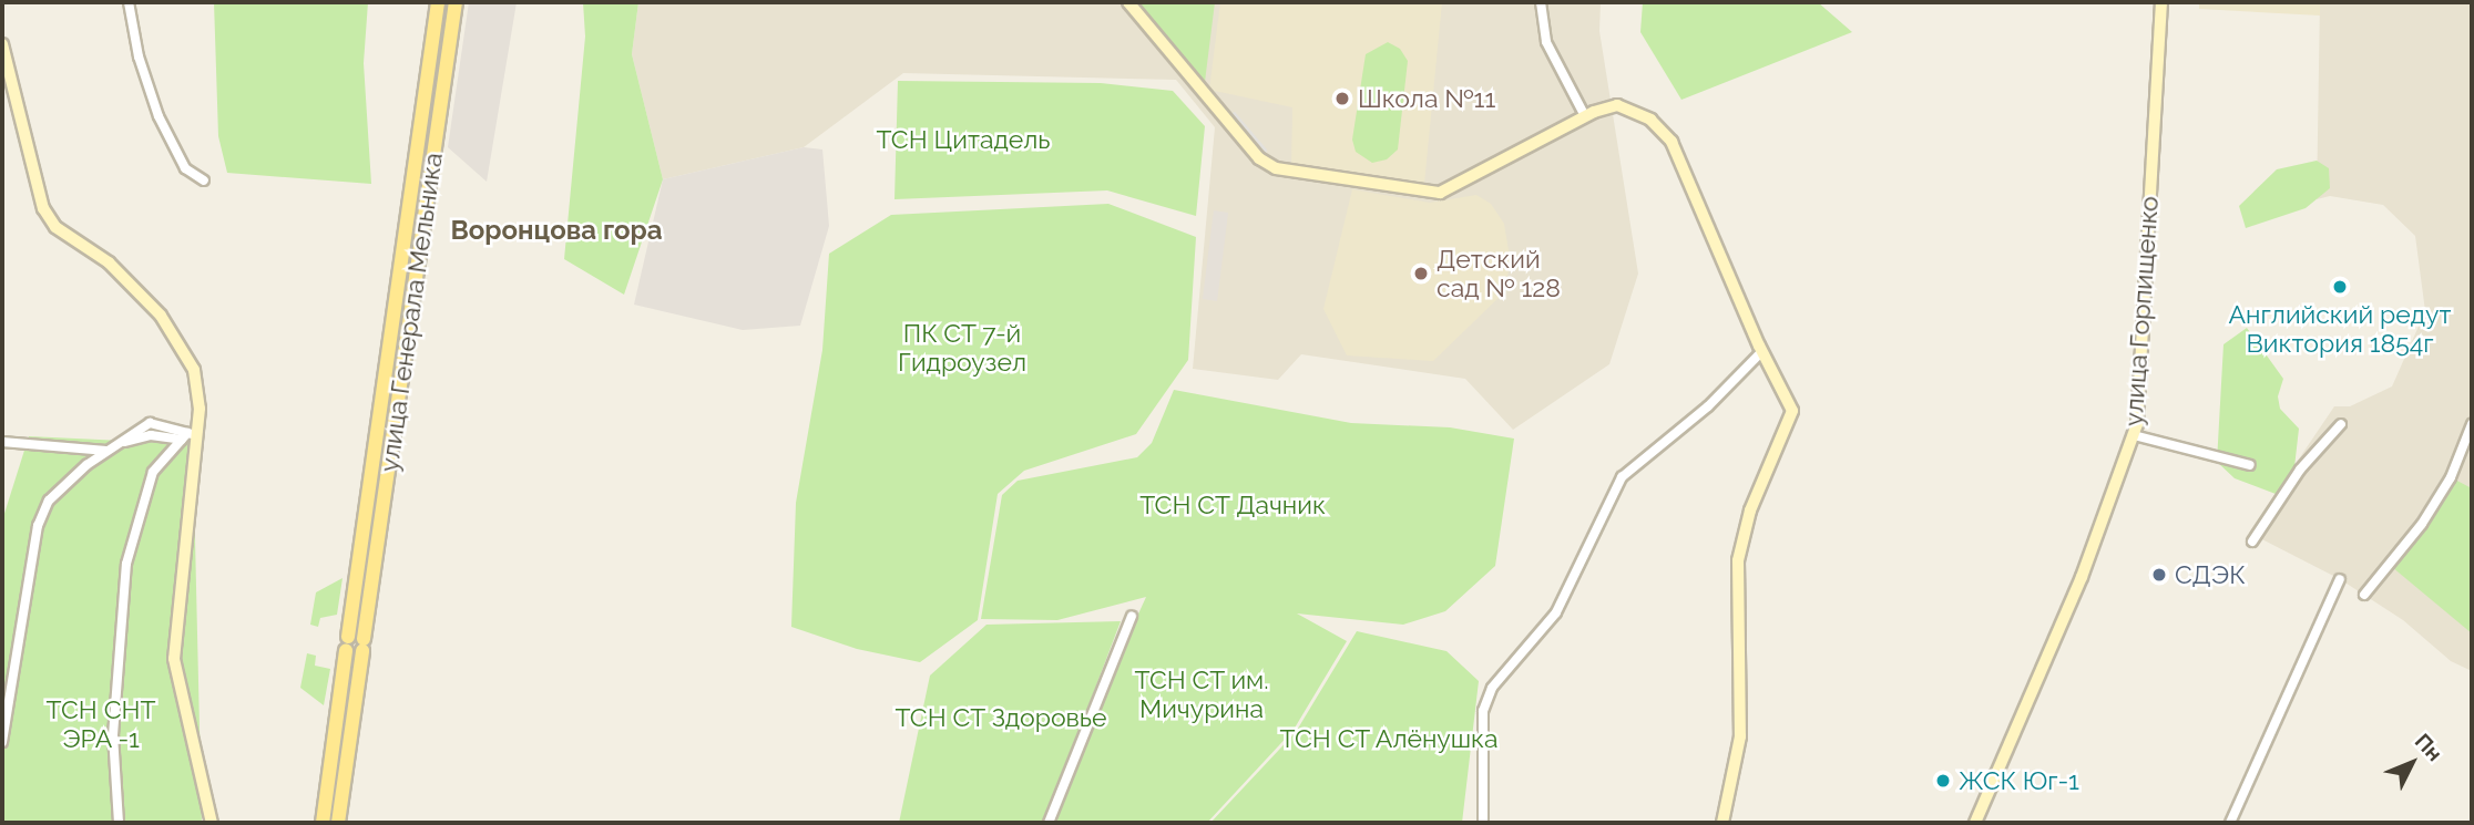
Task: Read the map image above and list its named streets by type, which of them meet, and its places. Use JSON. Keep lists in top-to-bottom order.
{
  "streets": {
    "main road": ["улица Горпищенко", "улица Генерала Мельника"]
  },
  "districts": ["Воронцова гора"],
  "parks": [
    "ТСН Цитадель",
    "ПК СТ 7-й Гидроузел",
    "ТСН СТ Дачник",
    "ТСН СТ им. Мичурина",
    "ТСН СНТ ЭРА -1",
    "ТСН СТ Здоровье",
    "ТСН СТ Алёнушка"
  ],
  "places": [
    "Школа №11",
    "Детский сад № 128",
    "Английский редут Виктория 1854г",
    "СДЭК",
    "ЖСК Юг-1"
  ],
  "north": "top right"
}
